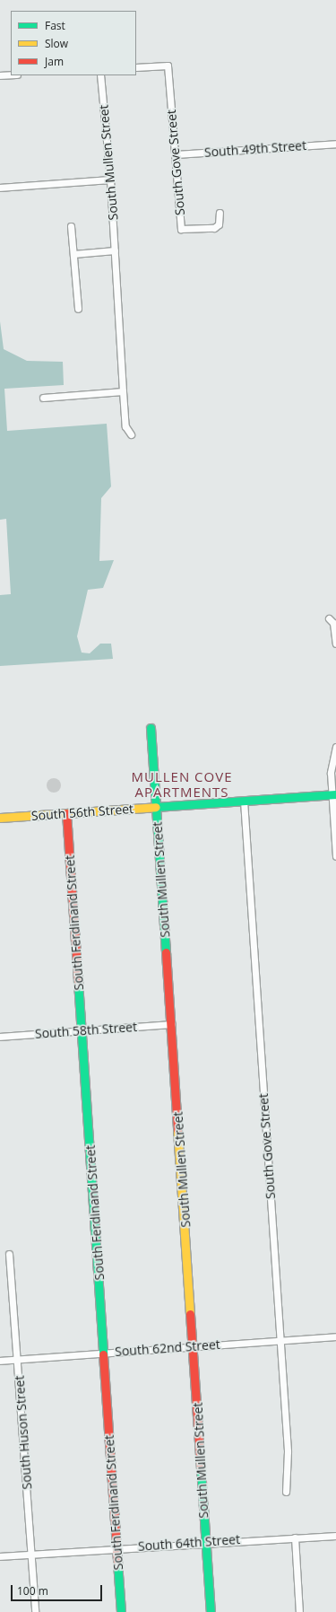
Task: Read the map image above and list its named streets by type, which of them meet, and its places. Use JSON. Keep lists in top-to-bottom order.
{
  "streets": {
    "street": [
      "South 49th Street",
      "South Mullen Street",
      "South Gove Street",
      "South 56th Street",
      "South Ferdinand Street",
      "South 58th Street",
      "South 62nd Street",
      "South Huson Street",
      "South 64th Street"
    ]
  },
  "crossings": [
    ["South 49th Street", "South Gove Street"],
    ["South Mullen Street", "South 56th Street"],
    ["South Mullen Street", "South 58th Street"],
    ["South Mullen Street", "South 62nd Street"],
    ["South Mullen Street", "South 64th Street"],
    ["South Gove Street", "South 56th Street"],
    ["South Gove Street", "South 62nd Street"],
    ["South 56th Street", "South Ferdinand Street"],
    ["South Ferdinand Street", "South 58th Street"],
    ["South Ferdinand Street", "South 62nd Street"],
    ["South Ferdinand Street", "South 64th Street"],
    ["South 62nd Street", "South Huson Street"],
    ["South Huson Street", "South 64th Street"]
  ],
  "districts": ["MULLEN COVE APARTMENTS"],
  "legend": ["Fast", "Slow", "Jam"],
  "scale_bar": "100 m"
}
